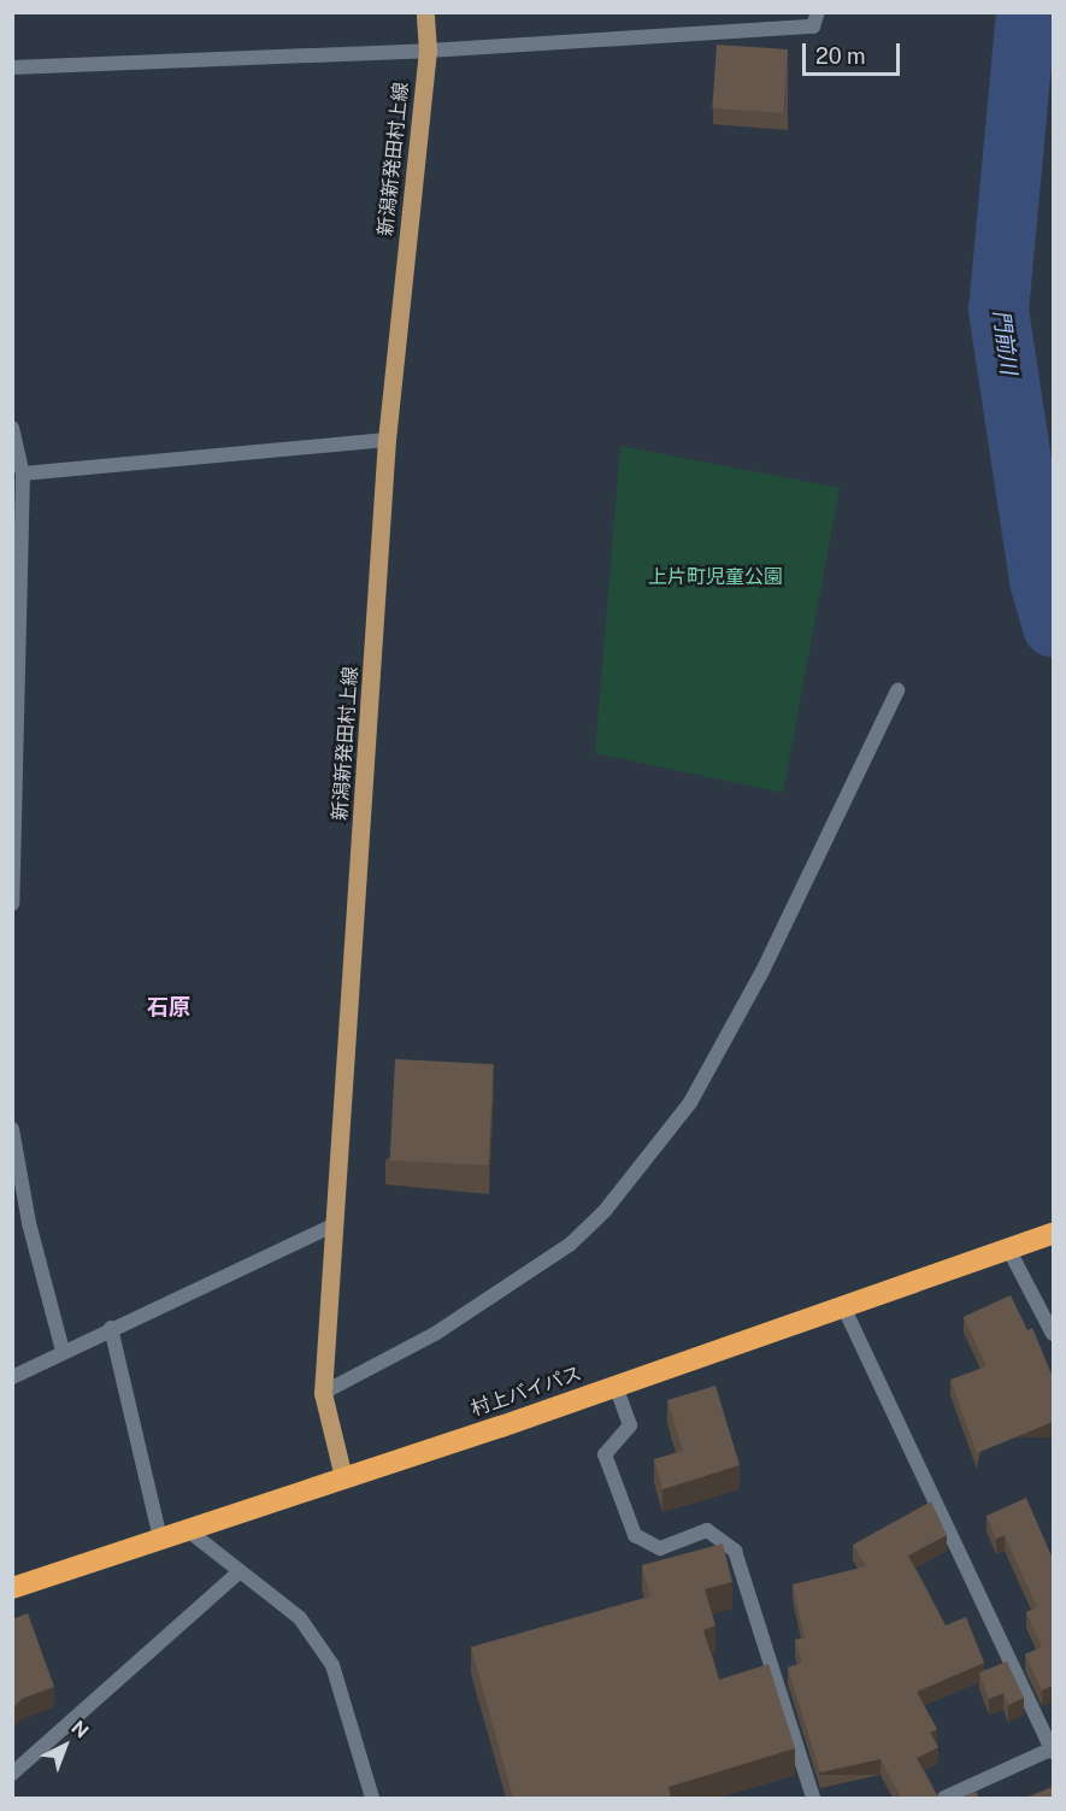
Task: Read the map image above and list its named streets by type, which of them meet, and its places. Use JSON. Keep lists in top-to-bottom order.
{
  "streets": {
    "highway": ["村上バイパス"],
    "main road": ["新潟新発田村上線"]
  },
  "crossings": [
    ["新潟新発田村上線", "村上バイパス"]
  ],
  "districts": ["石原"],
  "water": ["門前川"],
  "parks": ["上片町児童公園"],
  "scale_bar": "20 m",
  "north": "top right"
}
